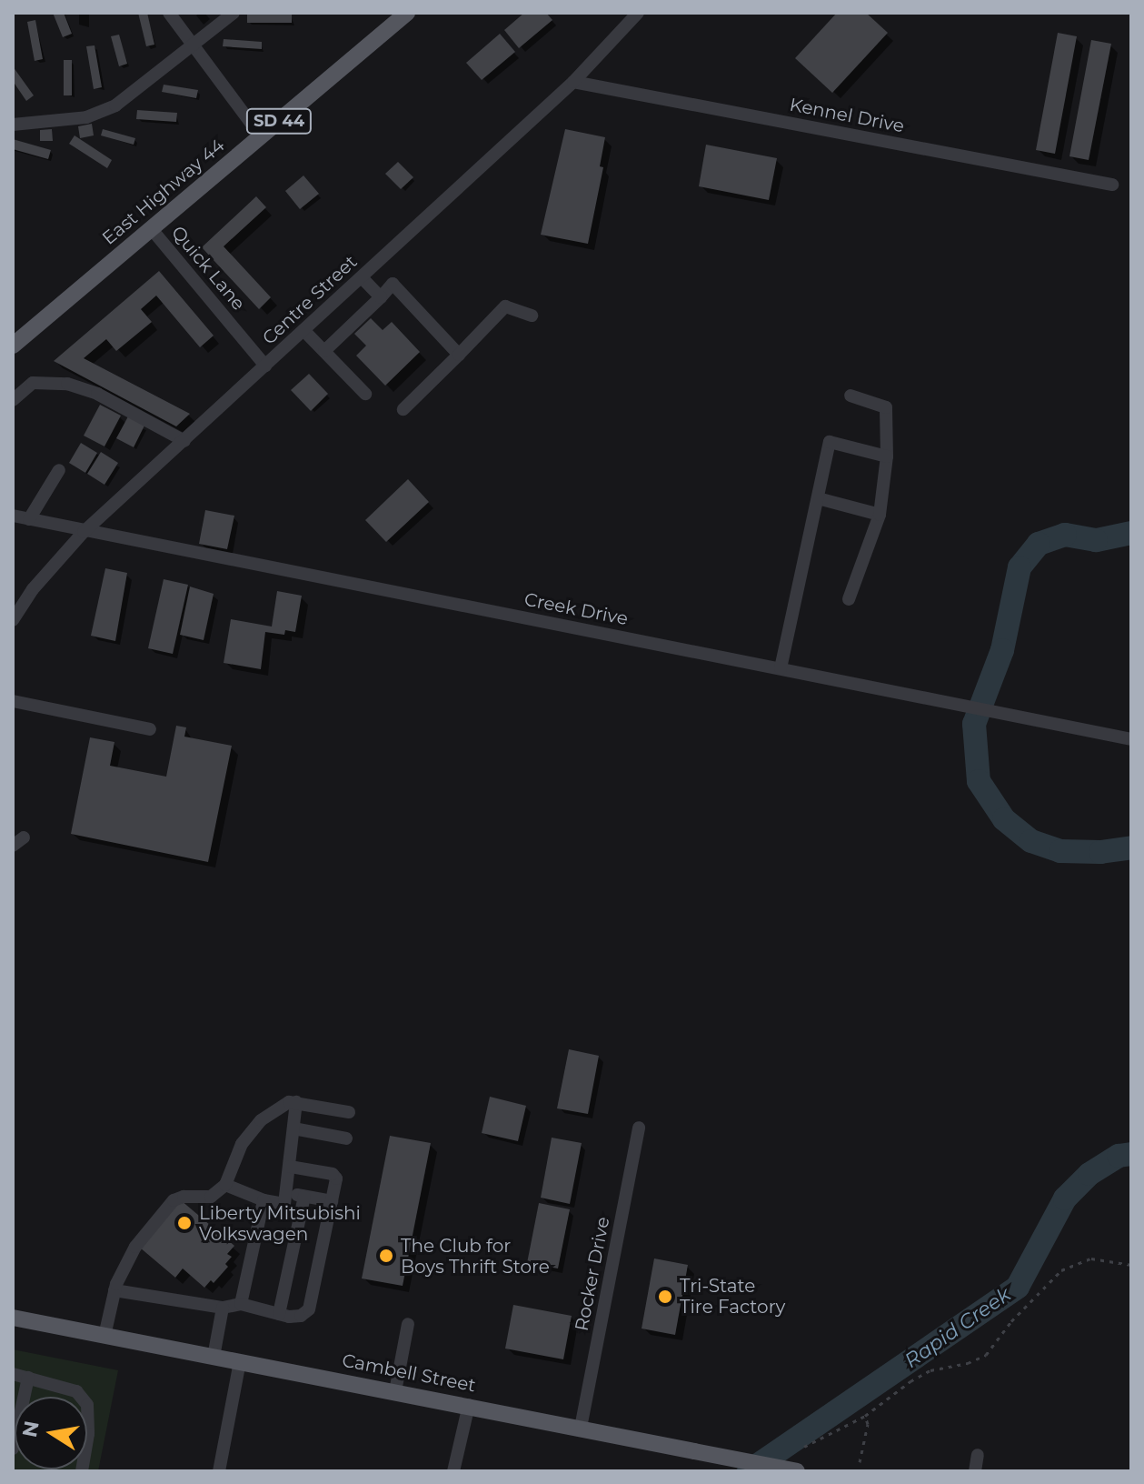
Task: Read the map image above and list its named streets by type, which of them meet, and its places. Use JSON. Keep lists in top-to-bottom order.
{
  "streets": {
    "main road": ["SD 44", "East Highway 44", "Cambell Street"],
    "street": [
      "Kennel Drive",
      "Quick Lane",
      "Centre Street",
      "Creek Drive",
      "Rocker Drive"
    ]
  },
  "crossings": [
    ["Kennel Drive", "Centre Street"],
    ["East Highway 44", "Quick Lane"],
    ["Quick Lane", "Centre Street"],
    ["Centre Street", "Creek Drive"],
    ["Rocker Drive", "Cambell Street"]
  ],
  "water": ["Rapid Creek"],
  "places": ["Liberty Mitsubishi Volkswagen", "The Club for Boys Thrift Store", "Tri-State Tire Factory"],
  "north": "left"
}
